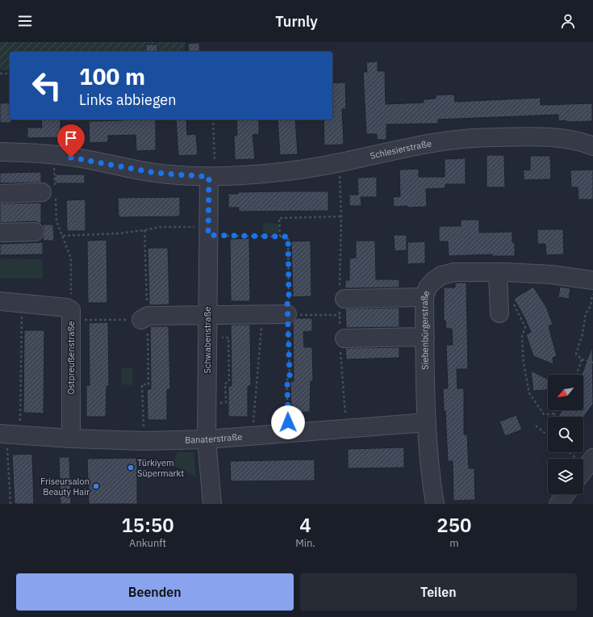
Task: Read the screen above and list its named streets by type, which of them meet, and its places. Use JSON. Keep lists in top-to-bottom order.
{
  "streets": {
    "street": [
      "Schlesierstraße",
      "Siebenbürgerstraße",
      "Schwabenstraße",
      "Ostpreußenstraße",
      "Banaterstraße"
    ]
  },
  "crossings": [
    ["Schlesierstraße", "Schwabenstraße"],
    ["Siebenbürgerstraße", "Banaterstraße"],
    ["Schwabenstraße", "Banaterstraße"],
    ["Ostpreußenstraße", "Banaterstraße"]
  ],
  "places": ["Türkiyem Süpermarkt", "Friseursalon Beauty Hair"],
  "north": "bottom left",
  "page": {
    "header": "Turnly",
    "turn": ["100 m", "Links abbiegen"],
    "eta": [
      "15:50",
      "Ankunft",
      "4",
      "Min.",
      "250",
      "m"
    ],
    "buttons": ["Beenden", "Teilen"]
  }
}
